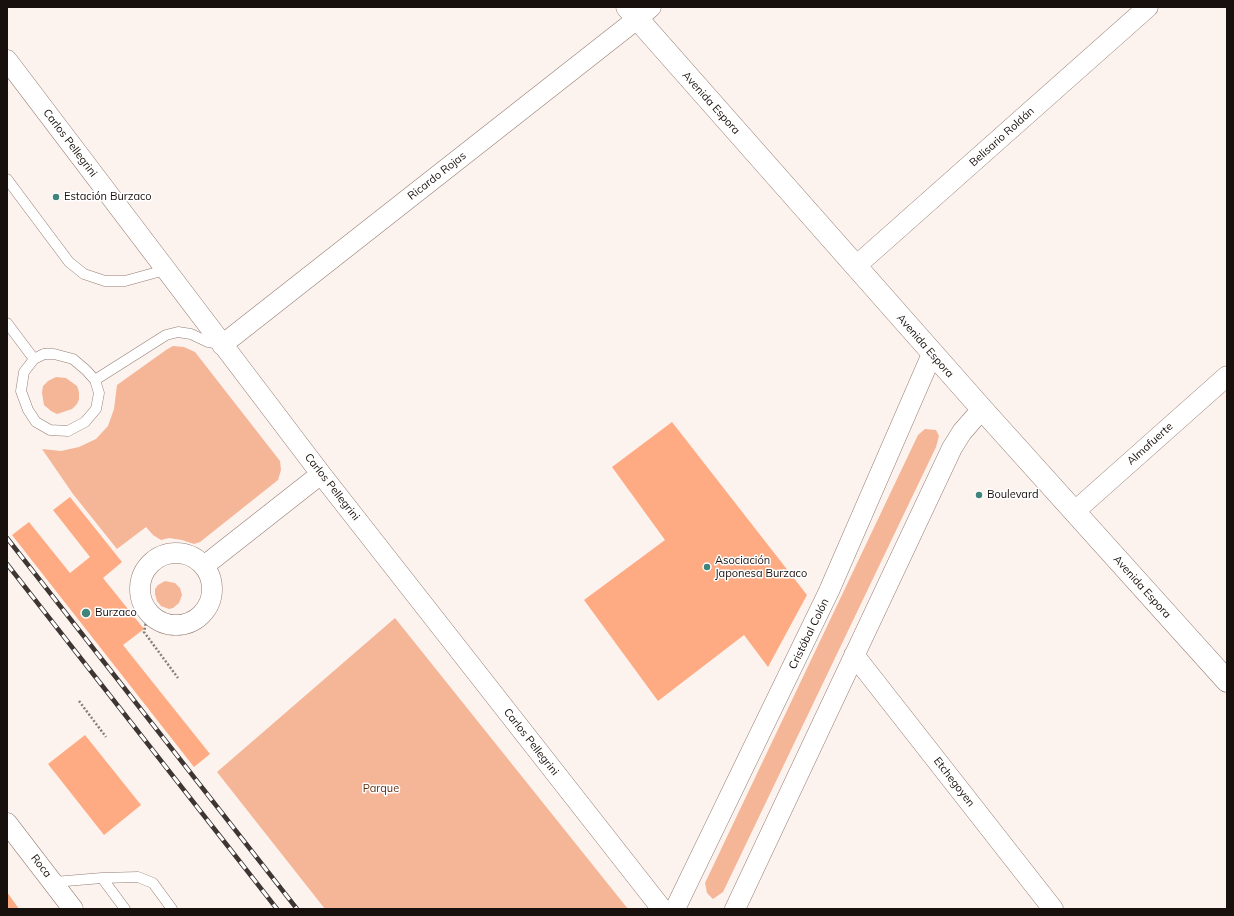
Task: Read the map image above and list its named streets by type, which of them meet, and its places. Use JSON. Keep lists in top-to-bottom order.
{
  "streets": {
    "main road": ["Avenida Espora"],
    "street": [
      "Belisario Roldán",
      "Carlos Pellegrini",
      "Ricardo Rojas",
      "Almafuerte",
      "Cristóbal Colón",
      "Etchegoyen",
      "Roca"
    ]
  },
  "crossings": [
    ["Avenida Espora", "Belisario Roldán"],
    ["Avenida Espora", "Ricardo Rojas"],
    ["Avenida Espora", "Almafuerte"],
    ["Avenida Espora", "Cristóbal Colón"],
    ["Carlos Pellegrini", "Ricardo Rojas"]
  ],
  "parks": ["Parque"],
  "places": [
    "Estación Burzaco",
    "Boulevard",
    "Asociación Japonesa Burzaco",
    "Burzaco"
  ]
}
